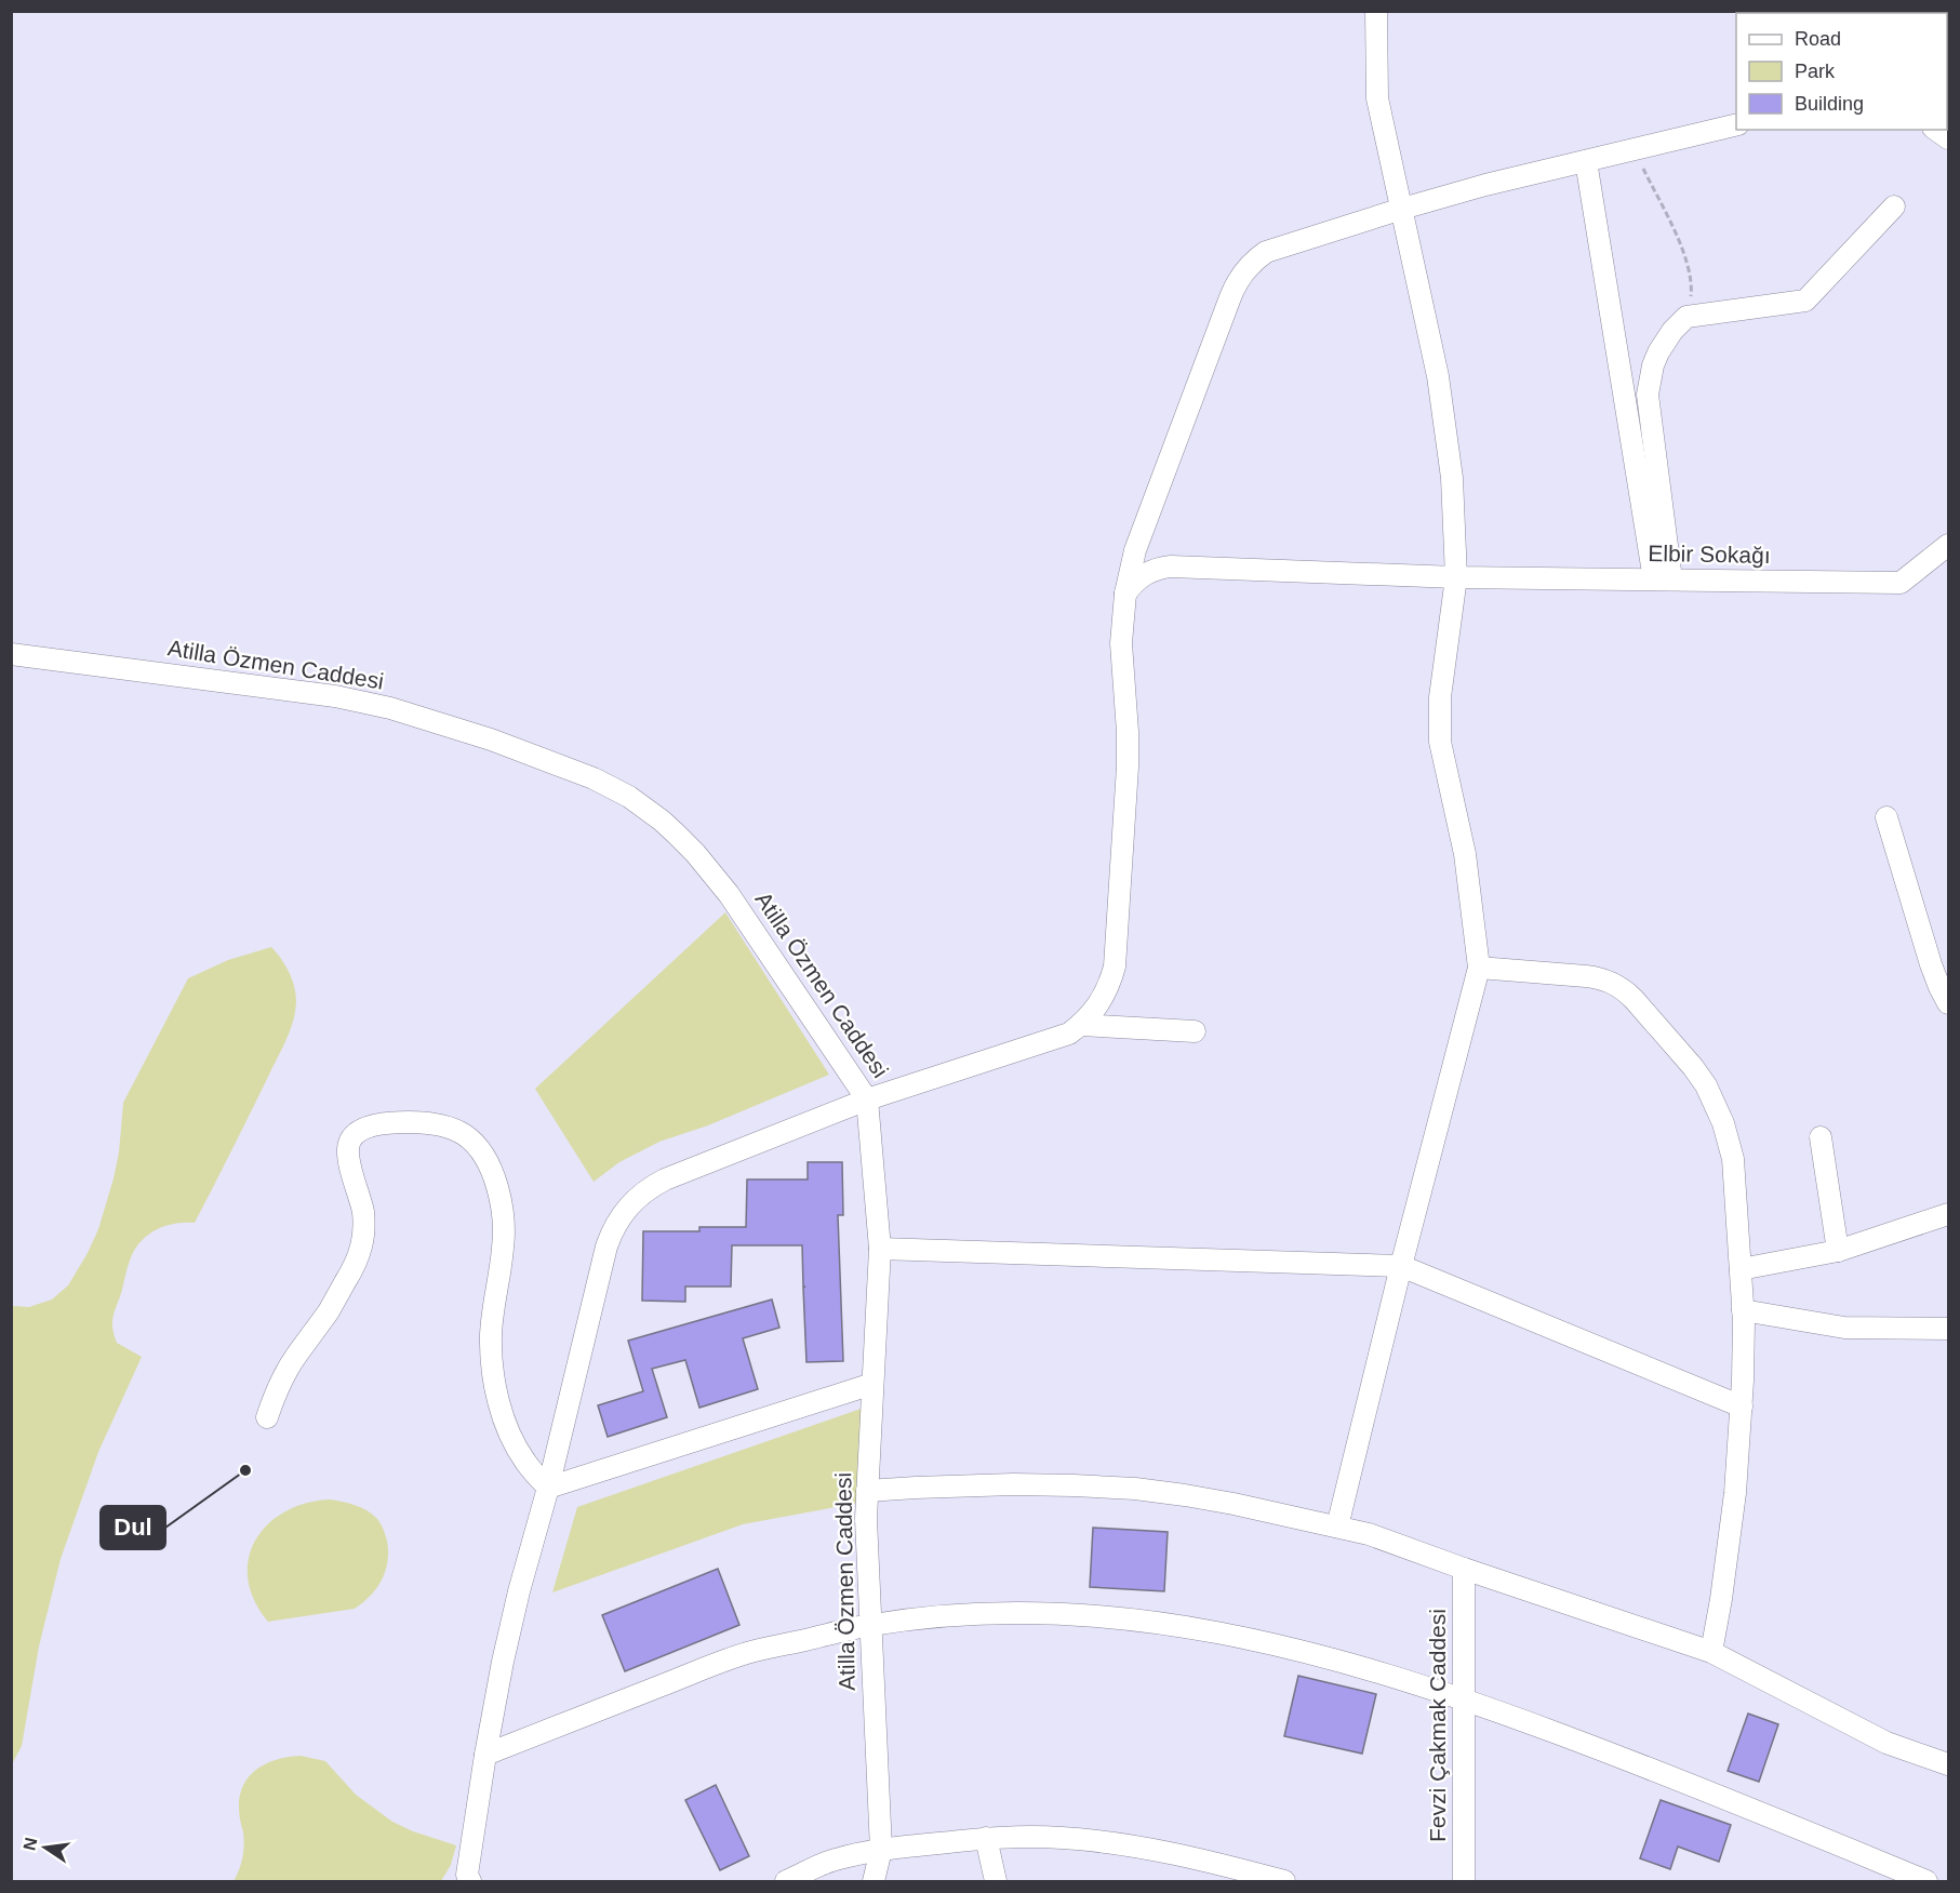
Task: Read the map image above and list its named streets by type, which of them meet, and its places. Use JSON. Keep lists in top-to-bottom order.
{
  "streets": {
    "street": ["Elbir Sokağı", "Atilla Özmen Caddesi", "Fevzi Çakmak Caddesi"]
  },
  "places": ["Dul"],
  "legend": ["Road", "Park", "Building"],
  "north": "left"
}
